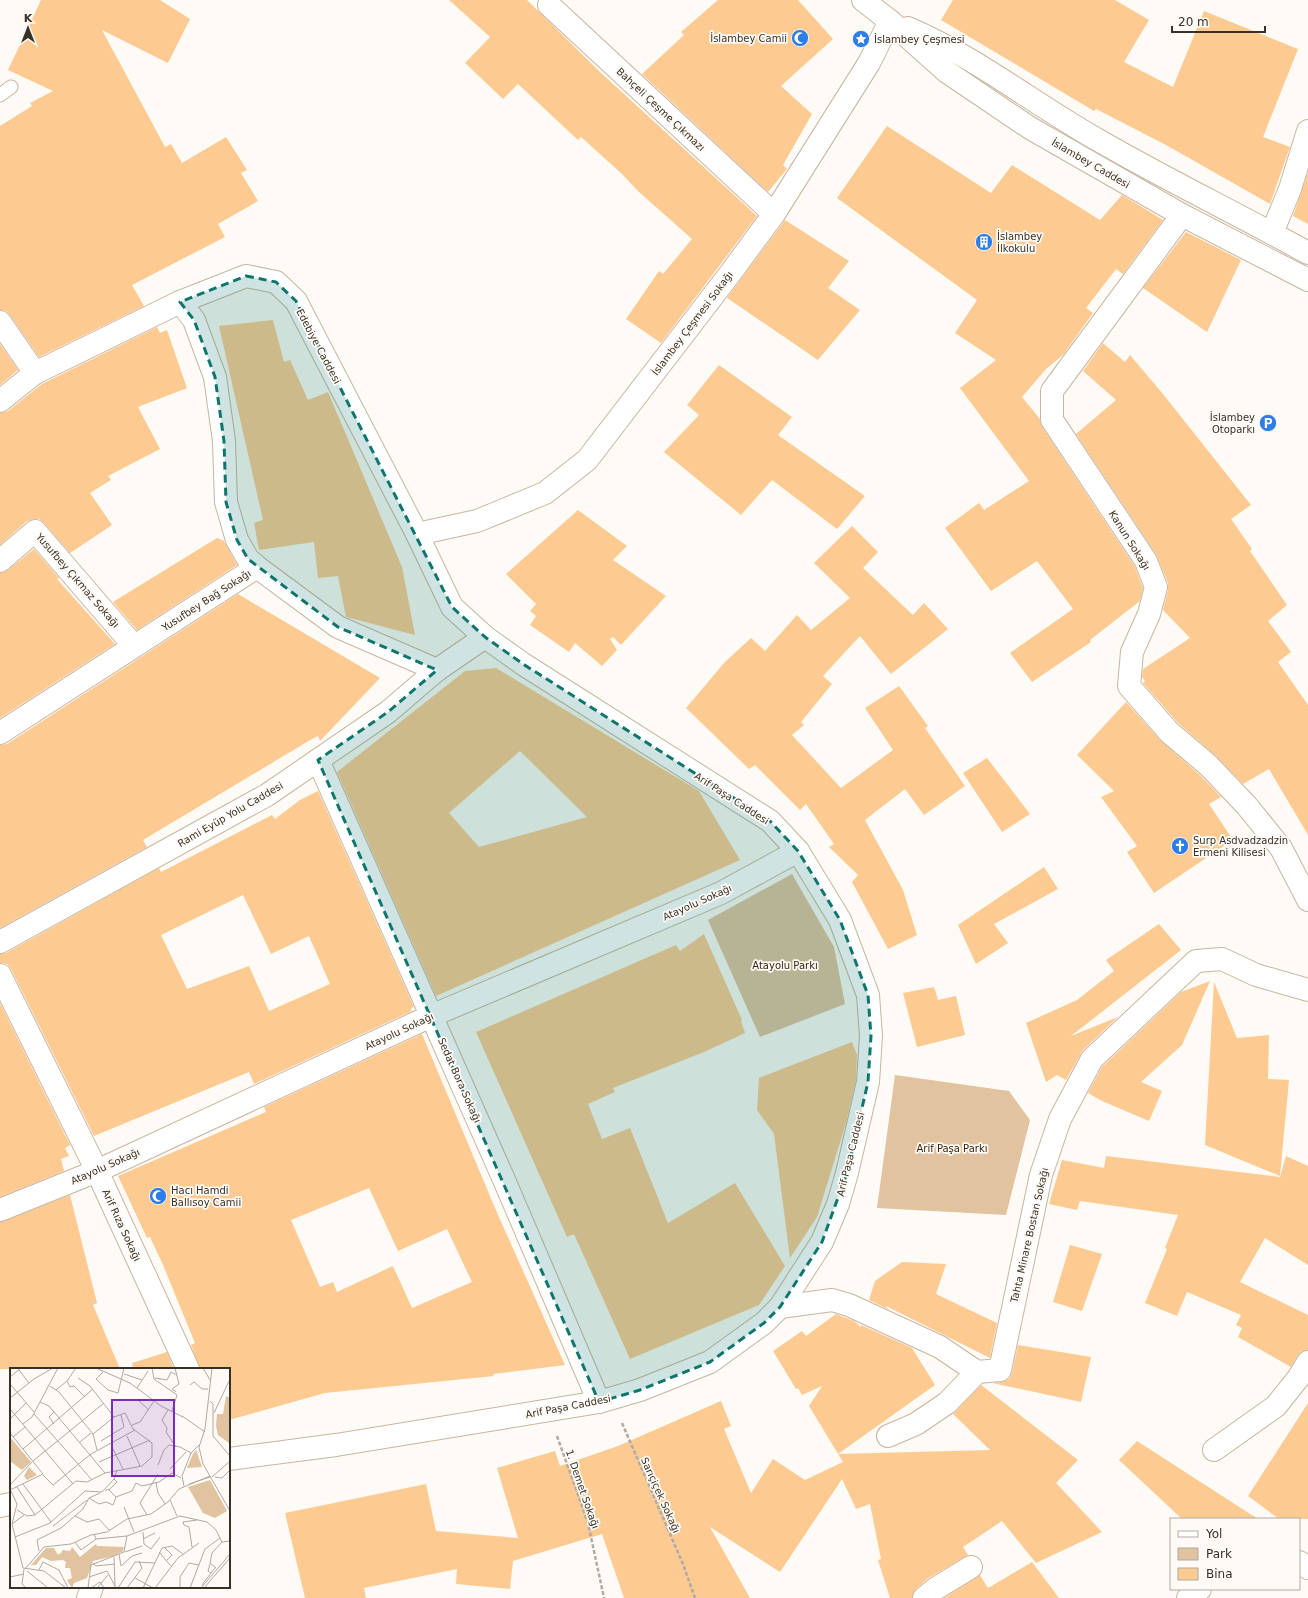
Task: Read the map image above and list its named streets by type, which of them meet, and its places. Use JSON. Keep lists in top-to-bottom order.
{
  "streets": {
    "street": [
      "Bahçeli Çeşme Çıkmazı",
      "İslambey Caddesi",
      "İslambey Çeşmesi Sokağı",
      "Edebiye Caddesi",
      "Kanun Sokağı",
      "Yusufbey Çıkmaz Sokağı",
      "Yusufbey Bağ Sokağı",
      "Arif Paşa Caddesi",
      "Rami Eyüp Yolu Caddesi",
      "Atayolu Sokağı",
      "Sedat Bora Sokağı",
      "Arif Rıza Sokağı",
      "Tahta Minare Bostan Sokağı"
    ],
    "path": ["1. Demet Sokağı", "Sarıçiçek Sokağı"]
  },
  "crossings": [
    ["Bahçeli Çeşme Çıkmazı", "İslambey Çeşmesi Sokağı"],
    ["İslambey Caddesi", "İslambey Çeşmesi Sokağı"],
    ["İslambey Caddesi", "Kanun Sokağı"],
    ["İslambey Çeşmesi Sokağı", "Edebiye Caddesi"],
    ["Edebiye Caddesi", "Arif Paşa Caddesi"],
    ["Edebiye Caddesi", "Rami Eyüp Yolu Caddesi"],
    ["Yusufbey Çıkmaz Sokağı", "Yusufbey Bağ Sokağı"],
    ["Yusufbey Bağ Sokağı", "Rami Eyüp Yolu Caddesi"],
    ["Arif Paşa Caddesi", "Rami Eyüp Yolu Caddesi"],
    ["Arif Paşa Caddesi", "Atayolu Sokağı"],
    ["Arif Paşa Caddesi", "Sedat Bora Sokağı"],
    ["Arif Paşa Caddesi", "1. Demet Sokağı"],
    ["Arif Paşa Caddesi", "Sarıçiçek Sokağı"],
    ["Rami Eyüp Yolu Caddesi", "Sedat Bora Sokağı"],
    ["Atayolu Sokağı", "Sedat Bora Sokağı"],
    ["Atayolu Sokağı", "Arif Rıza Sokağı"],
    ["Sedat Bora Sokağı", "Sarıçiçek Sokağı"]
  ],
  "parks": ["Atayolu Parkı", "Arif Paşa Parkı"],
  "places": {
    "mosque": ["İslambey Camii", "Hacı Hamdi Ballısoy Camii"],
    "place": ["İslambey Çeşmesi"],
    "building": ["İslambey İlkokulu"],
    "parking": ["İslambey Otoparkı"],
    "church": ["Surp Asdvadzadzin Ermeni Kilisesi"]
  },
  "legend": ["Yol", "Park", "Bina"],
  "scale_bar": "20 m",
  "north": "top"
}
